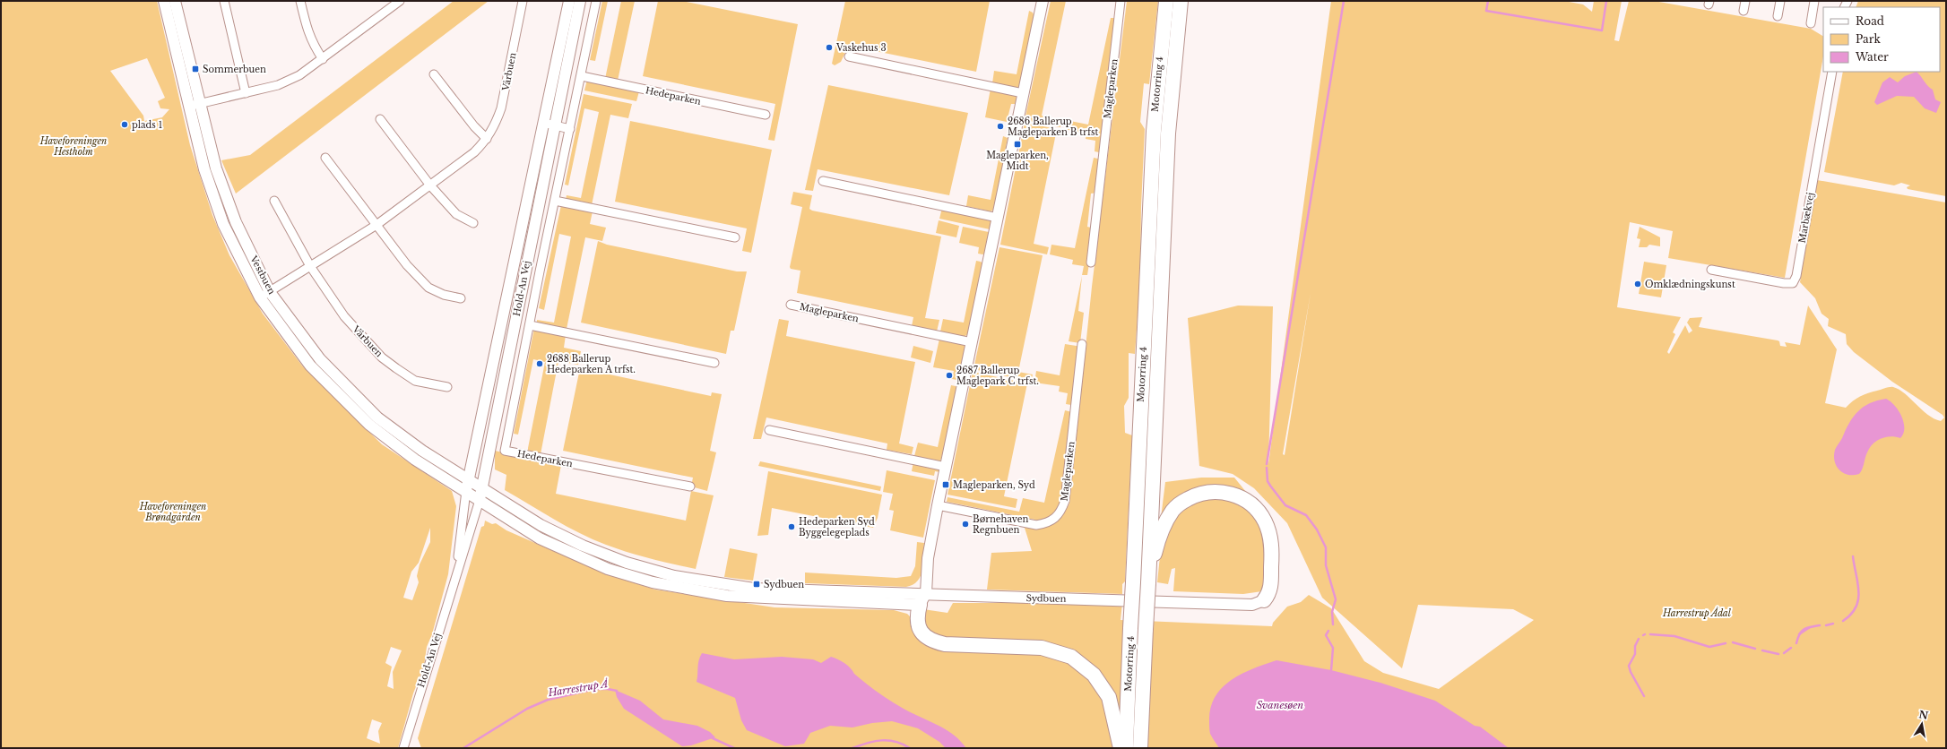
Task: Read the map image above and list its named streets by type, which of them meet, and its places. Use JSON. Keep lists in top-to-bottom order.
{
  "streets": {
    "highway": ["Motorring 4"],
    "street": [
      "Vårbuen",
      "Magleparken",
      "Hedeparken",
      "Marbækvej",
      "Vestbuen",
      "Hold-An Vej",
      "Sydbuen"
    ]
  },
  "crossings": [
    ["Vårbuen", "Vestbuen"],
    ["Vestbuen", "Hold-An Vej"],
    ["Vestbuen", "Sydbuen"],
    ["Hold-An Vej", "Sydbuen"]
  ],
  "water": ["Harrestrup Å", "Svanesøen"],
  "parks": ["Haveforeningen Hestholm", "Haveforeningen Brøndgården", "Harrestrup Ådal"],
  "places": {
    "other": [
      "Vaskehus 3",
      "plads 1",
      "2686 Ballerup Magleparken B trfst",
      "Omklædningskunst",
      "2688 Ballerup Hedeparken A trfst.",
      "2687 Ballerup Maglepark C trfst.",
      "Børnehaven Regnbuen",
      "Hedeparken Syd Byggelegeplads"
    ],
    "transit": [
      "Sommerbuen",
      "Magleparken, Midt",
      "Magleparken, Syd",
      "Sydbuen"
    ]
  },
  "legend": ["Road", "Park", "Water"],
  "north": "top"
}
